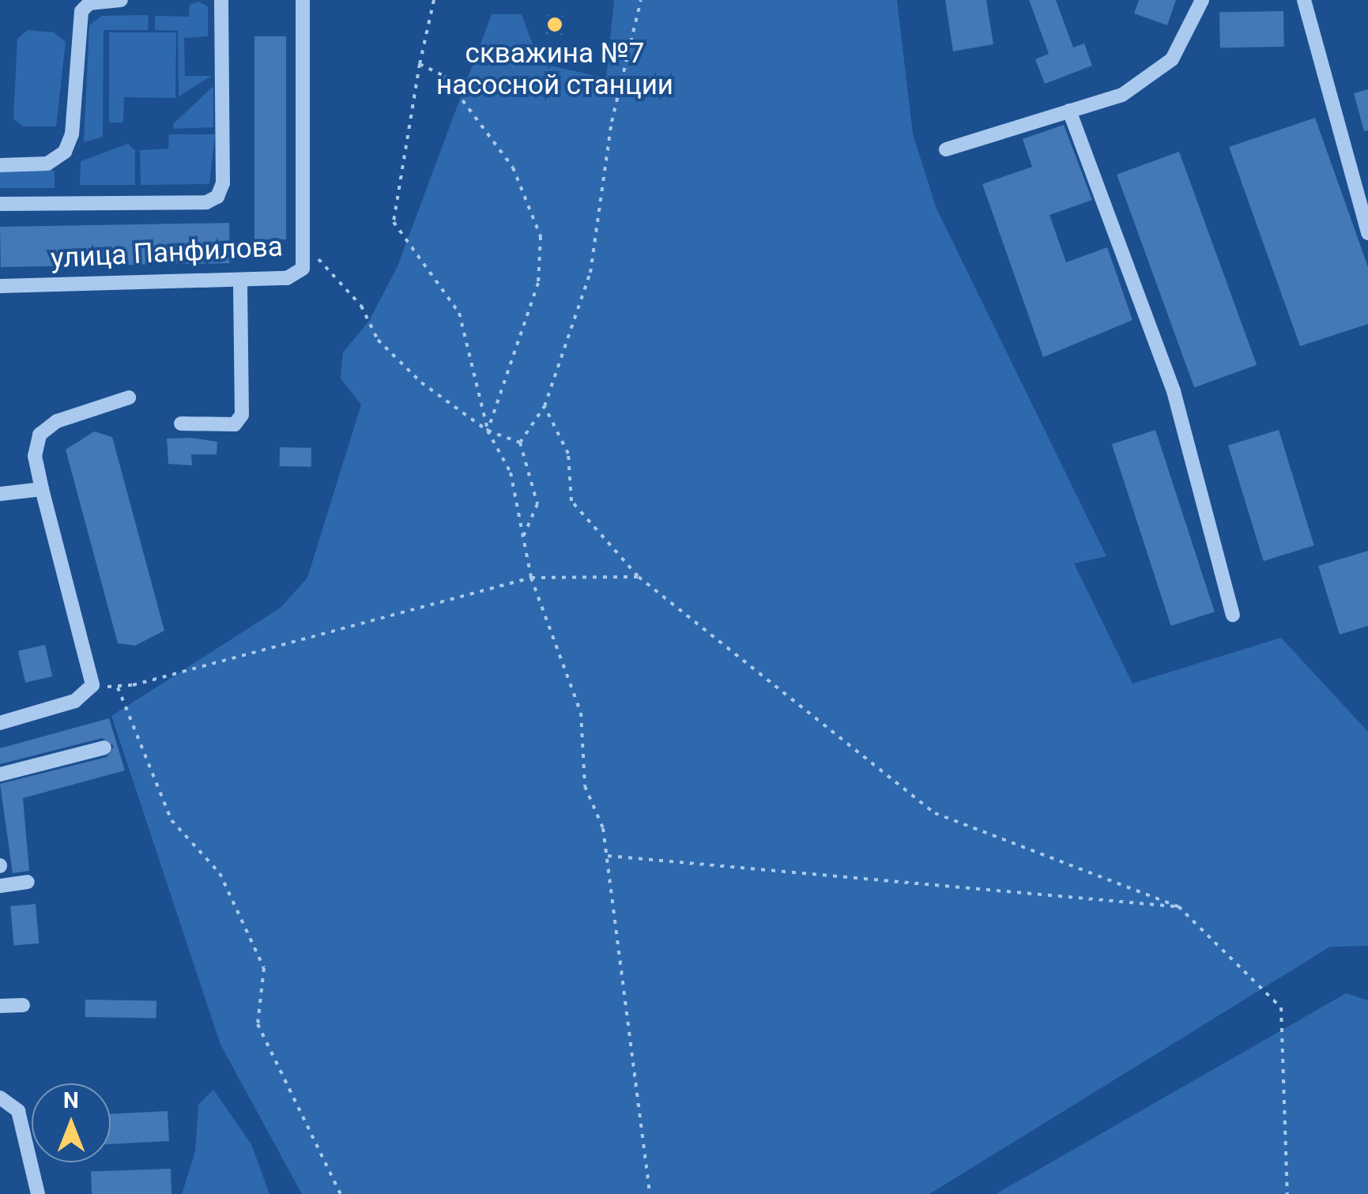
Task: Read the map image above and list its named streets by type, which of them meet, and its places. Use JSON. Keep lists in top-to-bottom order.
{
  "streets": {
    "street": ["улица Панфилова"]
  },
  "places": ["скважина №7 насосной станции"],
  "north": "top"
}
